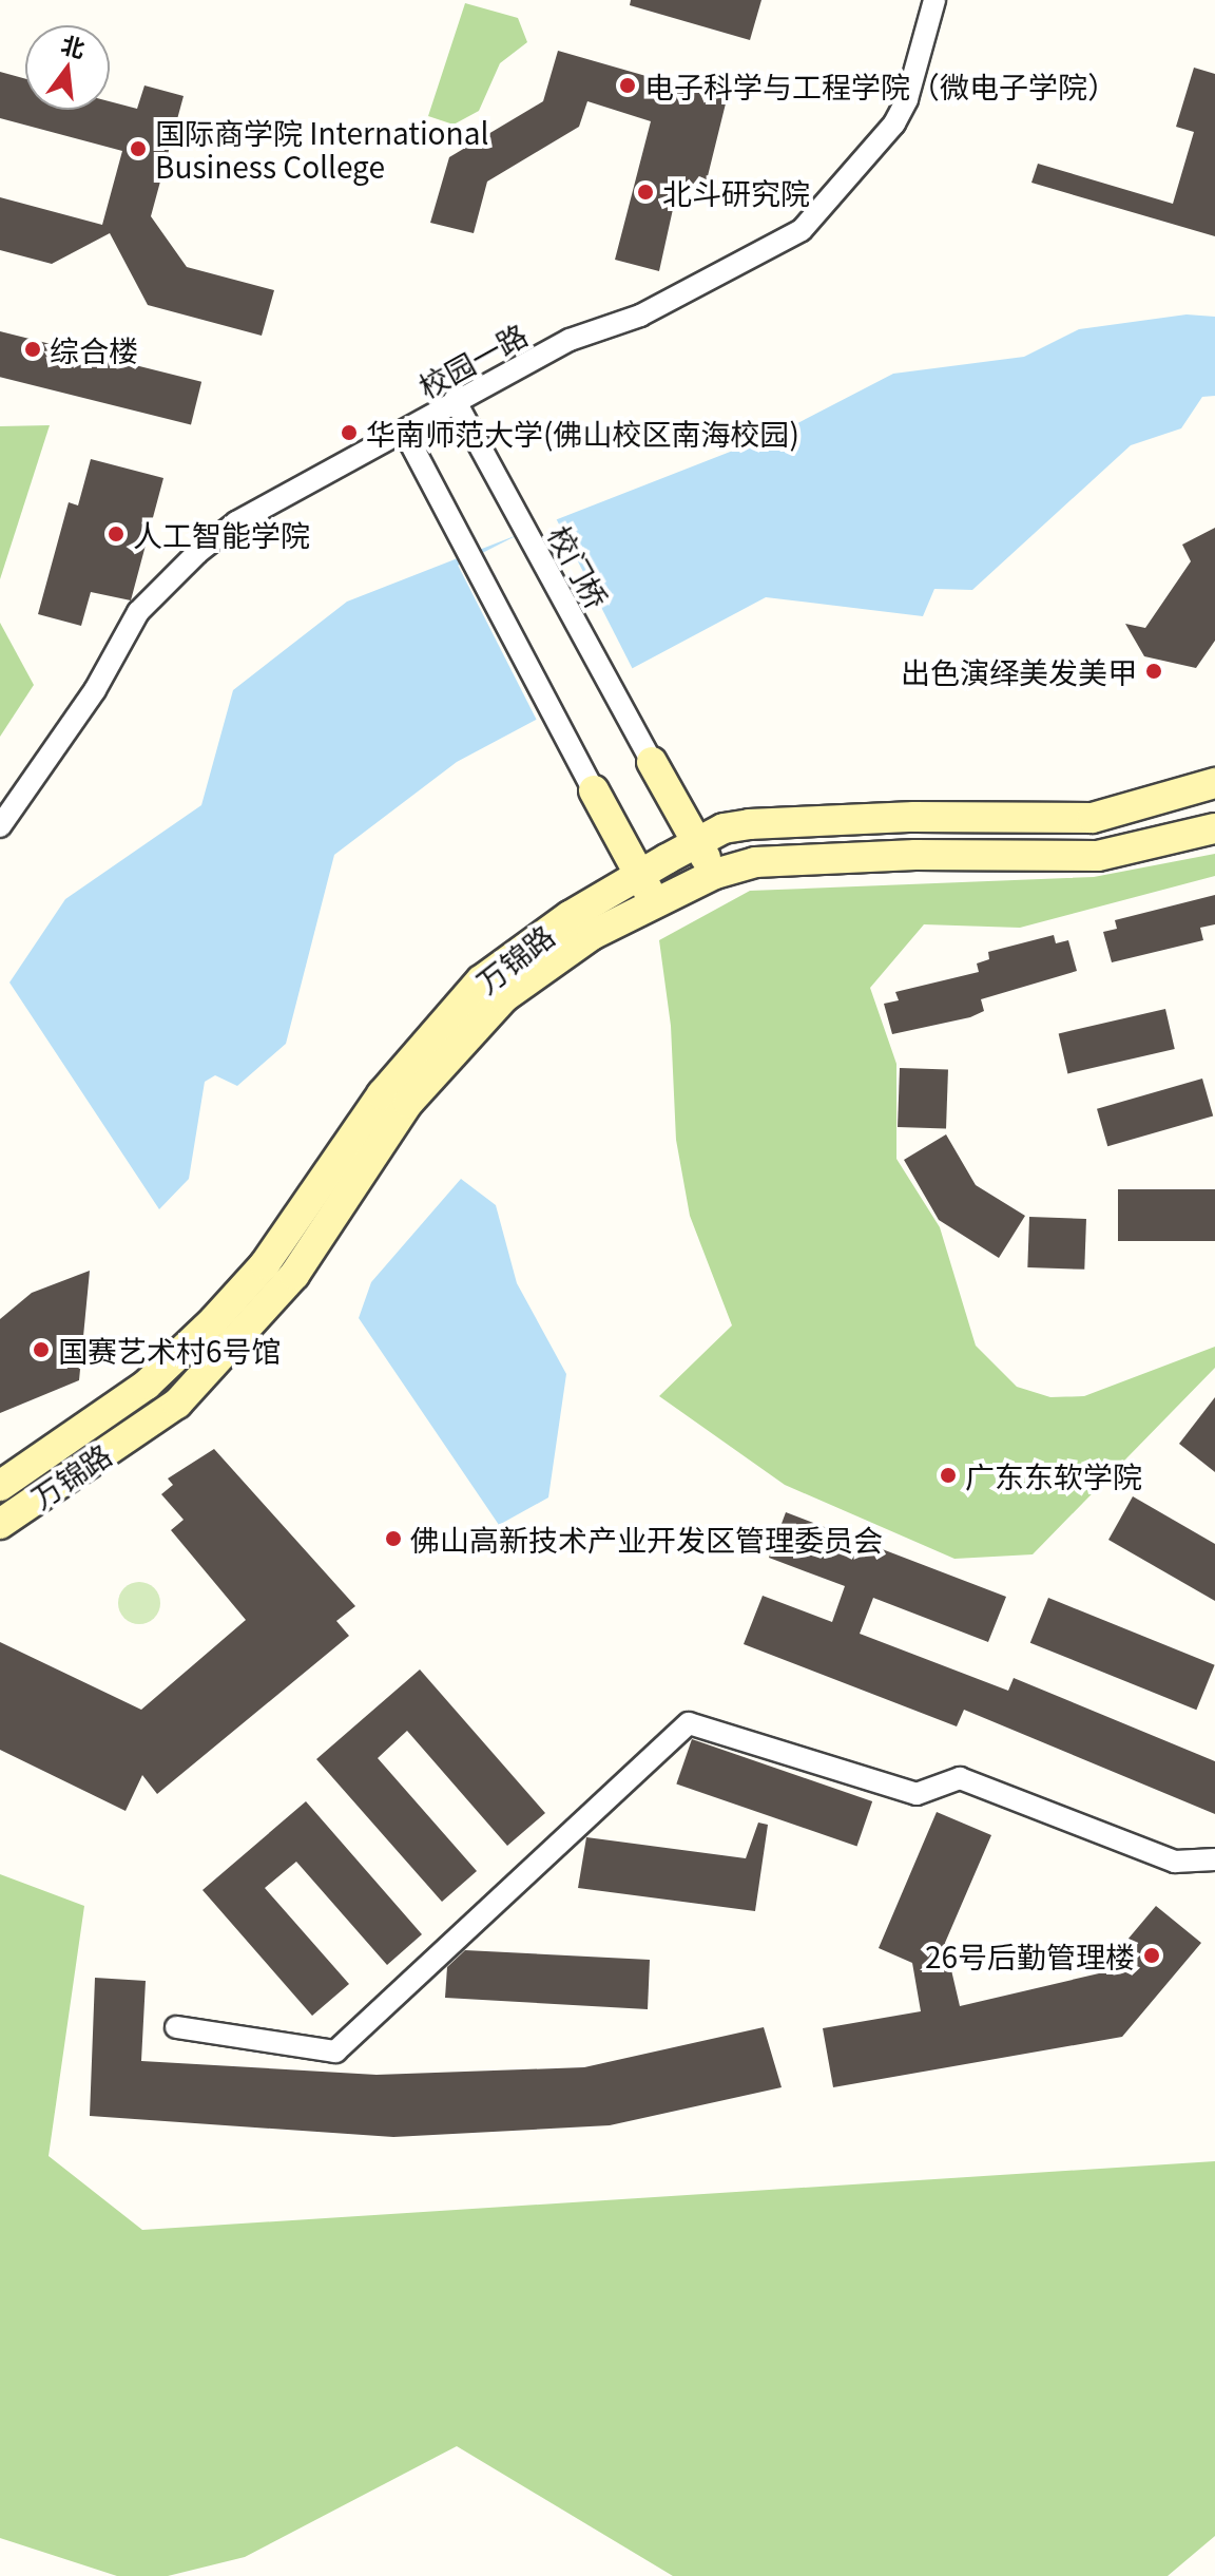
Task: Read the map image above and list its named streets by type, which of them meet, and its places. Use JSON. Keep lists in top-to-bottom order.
{
  "streets": {
    "street": ["校园一路", "校门桥", "万锦路"]
  },
  "crossings": [
    ["校园一路", "校门桥"]
  ],
  "places": [
    "电子科学与工程学院（微电子学院）",
    "国际商学院 International Business College",
    "北斗研究院",
    "综合楼",
    "华南师范大学(佛山校区南海校园)",
    "人工智能学院",
    "出色演绎美发美甲",
    "国赛艺术村6号馆",
    "广东东软学院",
    "佛山高新技术产业开发区管理委员会",
    "26号后勤管理楼"
  ],
  "north": "top"
}
